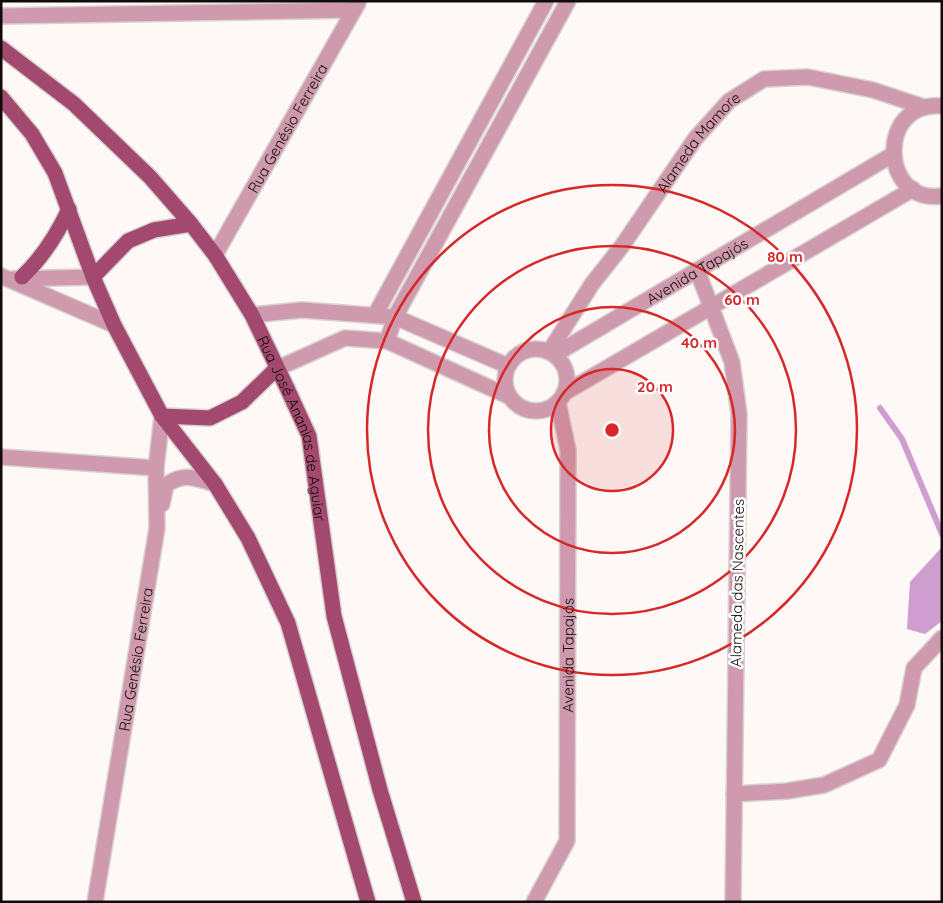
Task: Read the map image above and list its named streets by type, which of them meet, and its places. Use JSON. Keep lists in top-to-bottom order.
{
  "streets": {
    "main road": ["Rua José Ananias de Aguiar"],
    "street": [
      "Rua Genésio Ferreira",
      "Alameda Mamore",
      "Avenida Tapajós",
      "Alameda das Nascentes"
    ]
  },
  "crossings": [
    ["Rua Genésio Ferreira", "Rua José Ananias de Aguiar"],
    ["Alameda Mamore", "Avenida Tapajós"],
    ["Avenida Tapajós", "Alameda das Nascentes"]
  ],
  "rings": [
    "80 m",
    "60 m",
    "40 m",
    "20 m"
  ]
}
